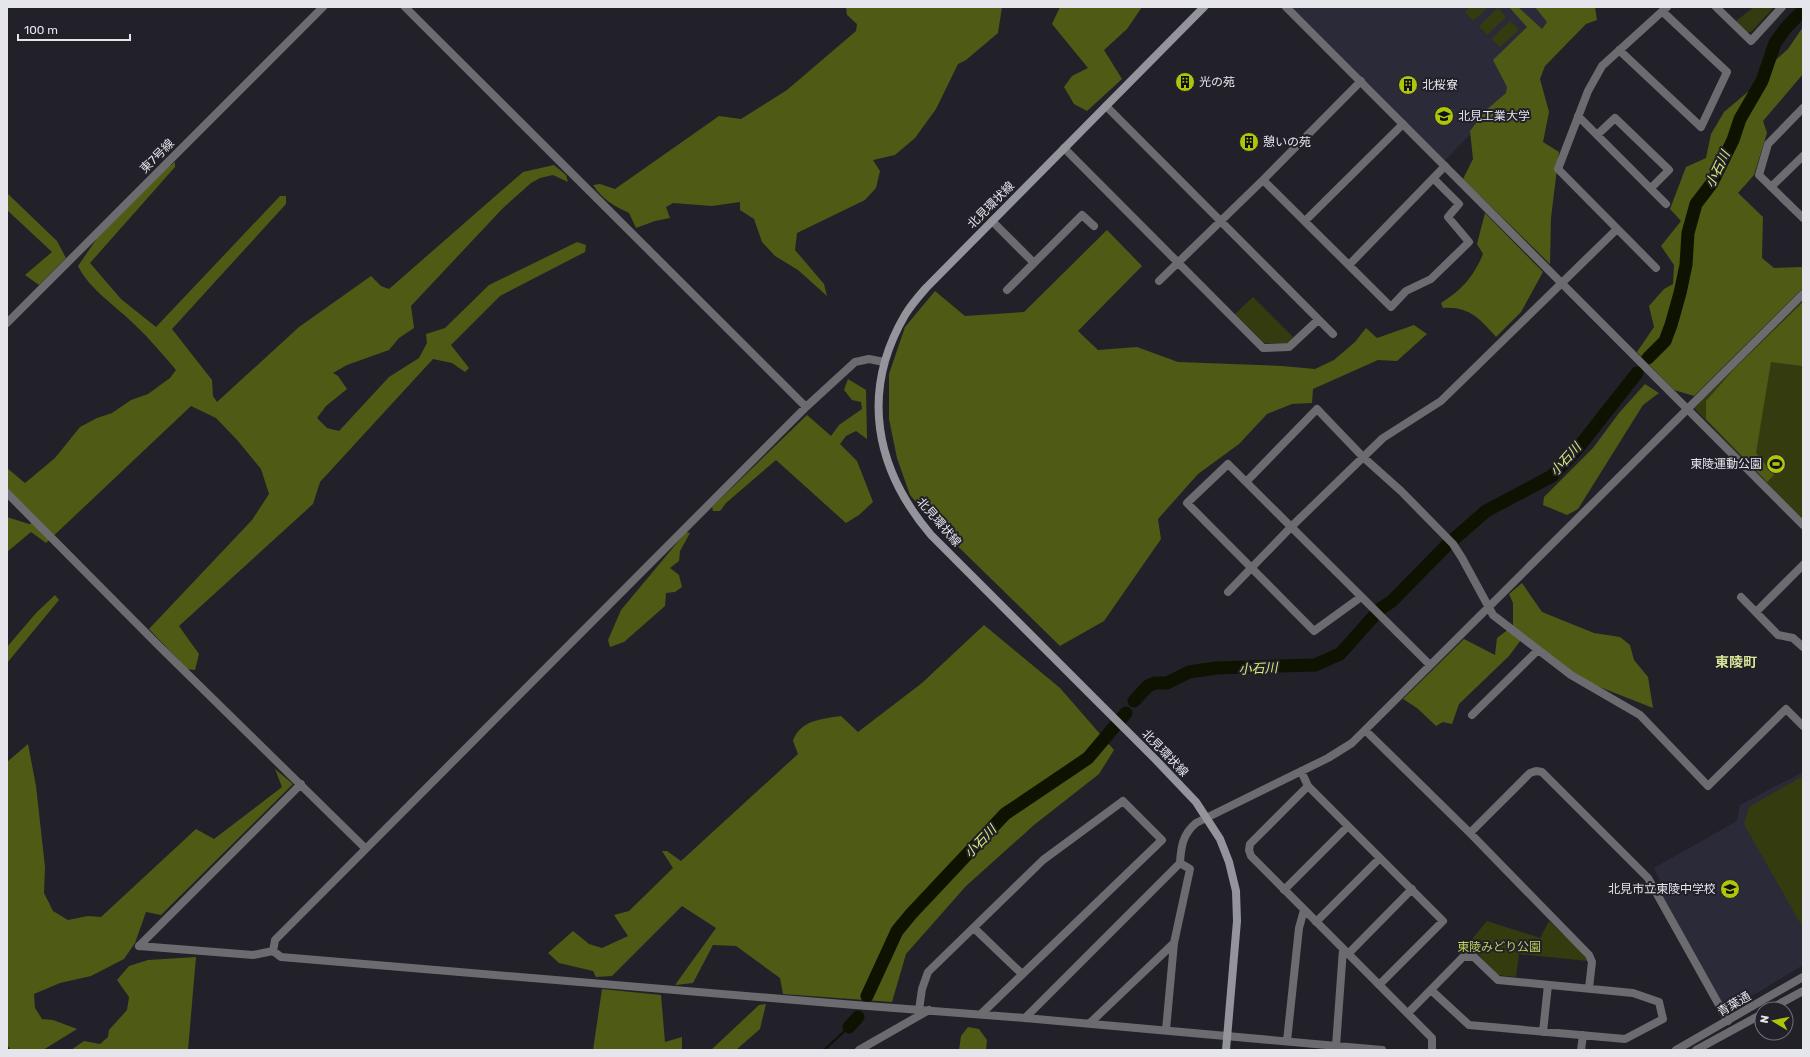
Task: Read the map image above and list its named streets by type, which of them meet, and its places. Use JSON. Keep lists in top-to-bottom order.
{
  "streets": {
    "main road": ["北見環状線"],
    "street": ["東7号線", "青葉通"]
  },
  "districts": ["東陵町"],
  "water": ["小石川"],
  "parks": ["東陵みどり公園"],
  "places": {
    "building": ["光の苑", "北桜寮", "憩いの苑"],
    "school or university": ["北見工業大学", "北見市立東陵中学校"],
    "sports": ["東陵運動公園"]
  },
  "scale_bar": "100 m",
  "north": "left"
}
